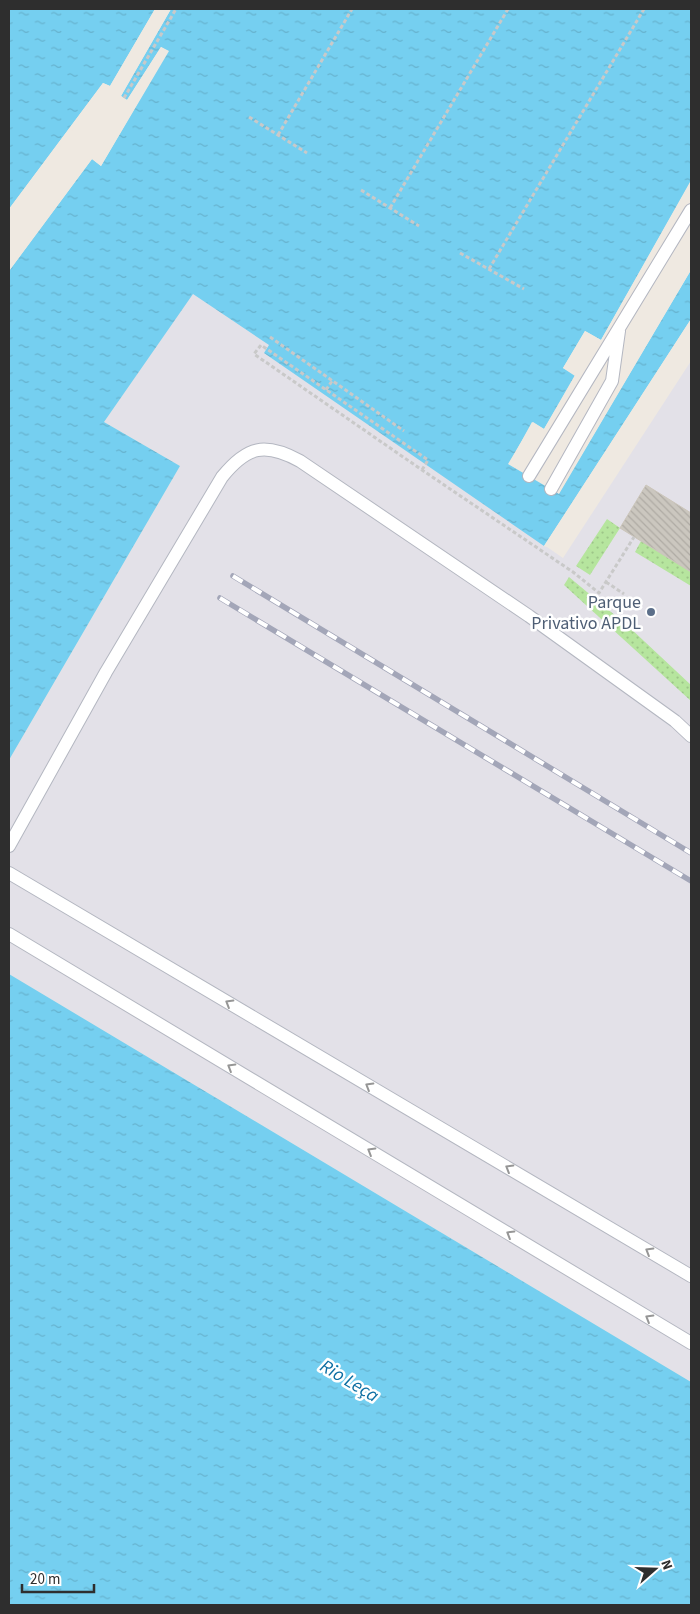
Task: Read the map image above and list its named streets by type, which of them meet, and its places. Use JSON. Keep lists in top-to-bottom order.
{
  "water": ["Rio Leça"],
  "places": ["Parque Privativo APDL"],
  "scale_bar": "20 m",
  "north": "right"
}
